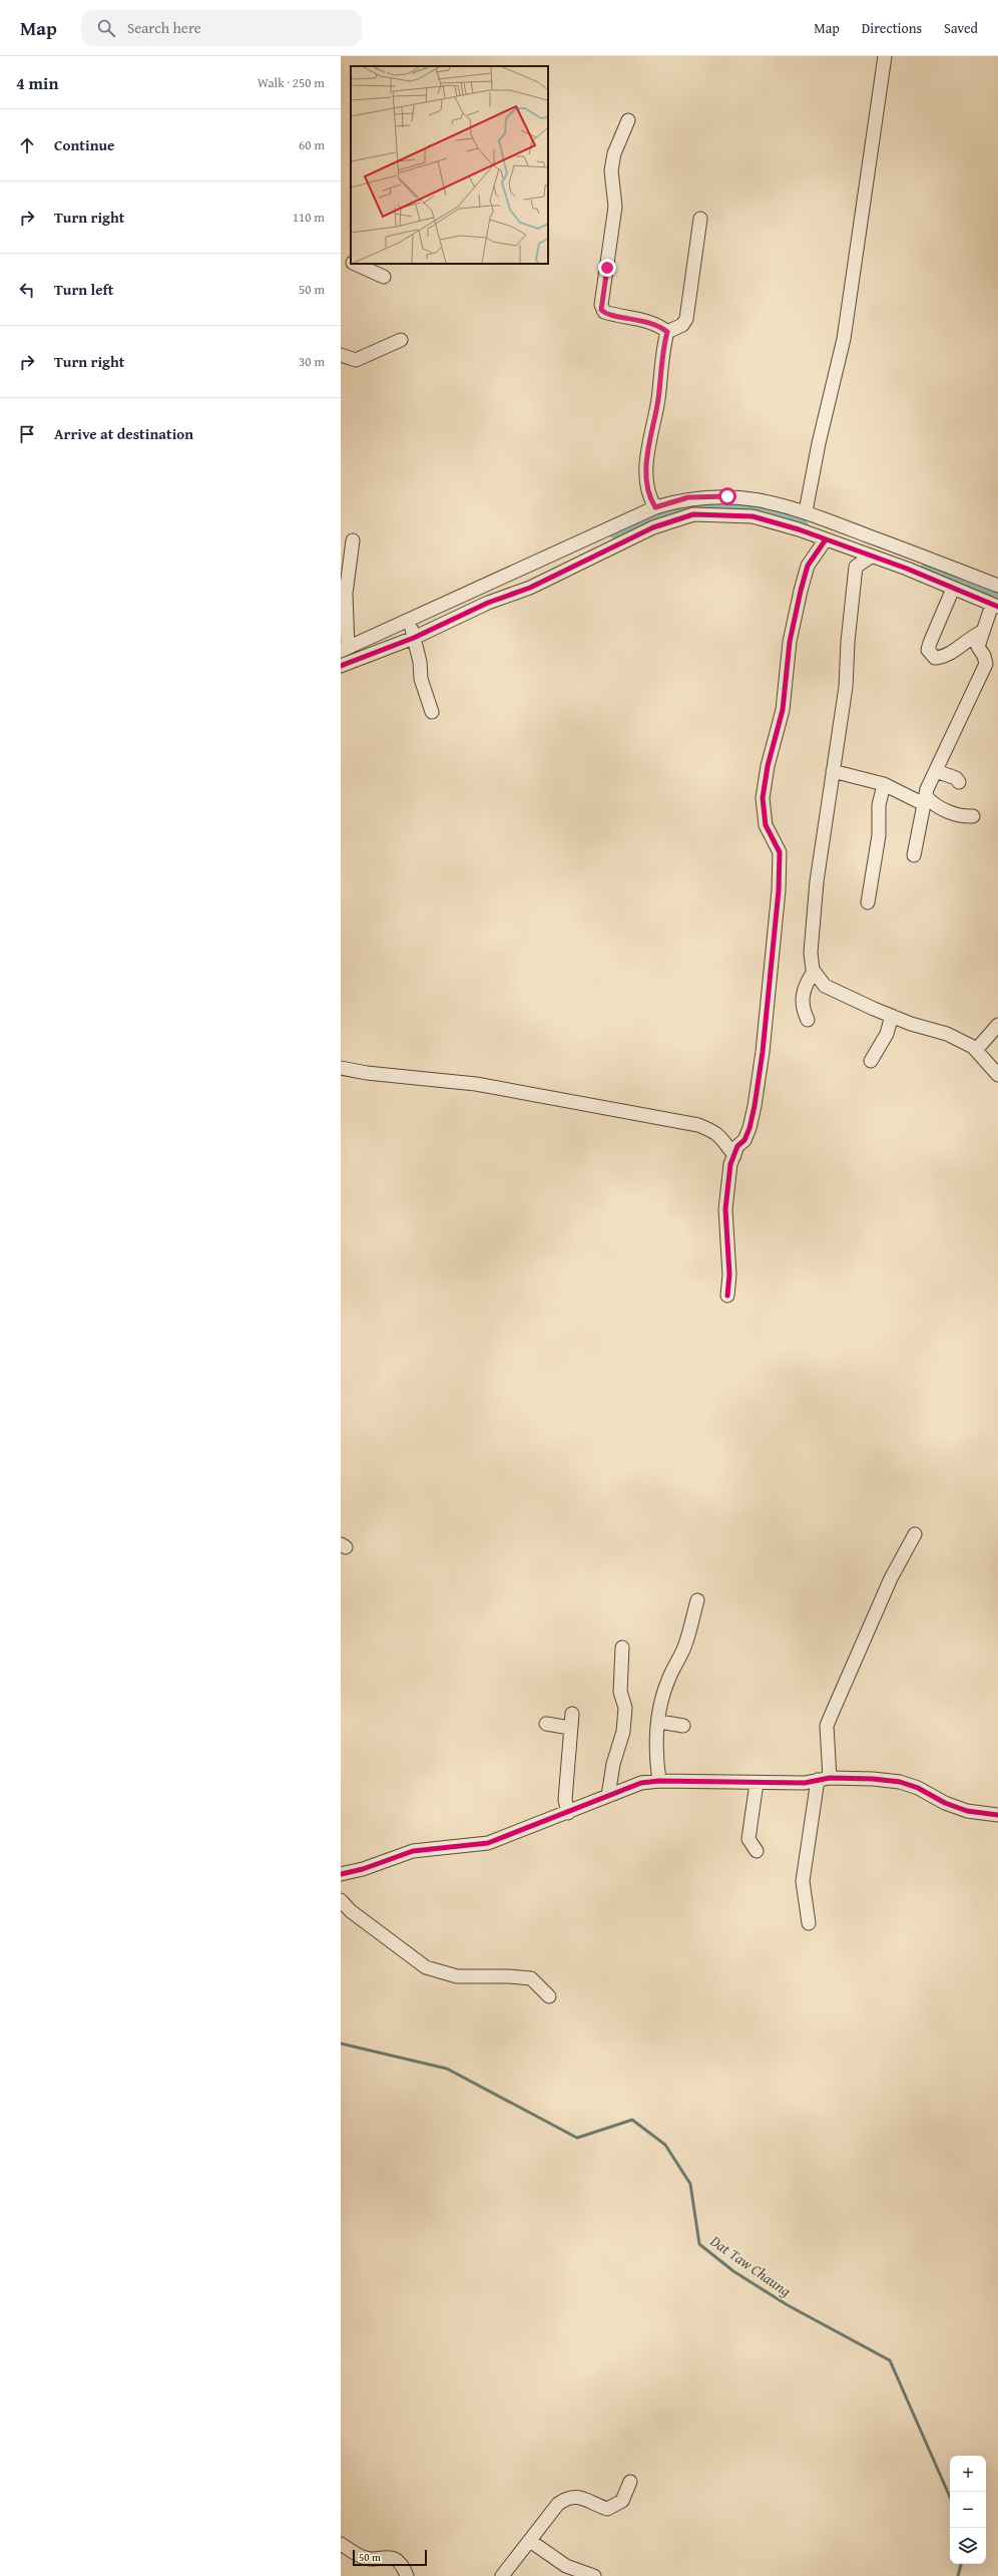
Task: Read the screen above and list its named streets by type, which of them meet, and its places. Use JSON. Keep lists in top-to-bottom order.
{
  "water": ["Dat Taw Chaung"],
  "scale_bar": "50 m",
  "page": {
    "header": "Map",
    "search": "Search here",
    "nav": ["Map", "Directions", "Saved"],
    "heading": ["4 min", "Walk · 250 m"],
    "list": [
      ["Continue", "60 m"],
      ["Turn right", "110 m"],
      ["Turn left", "50 m"],
      ["Turn right", "30 m"],
      "Arrive at destination"
    ],
    "map_buttons": ["+", "−"],
    "scale": "50 m"
  }
}
